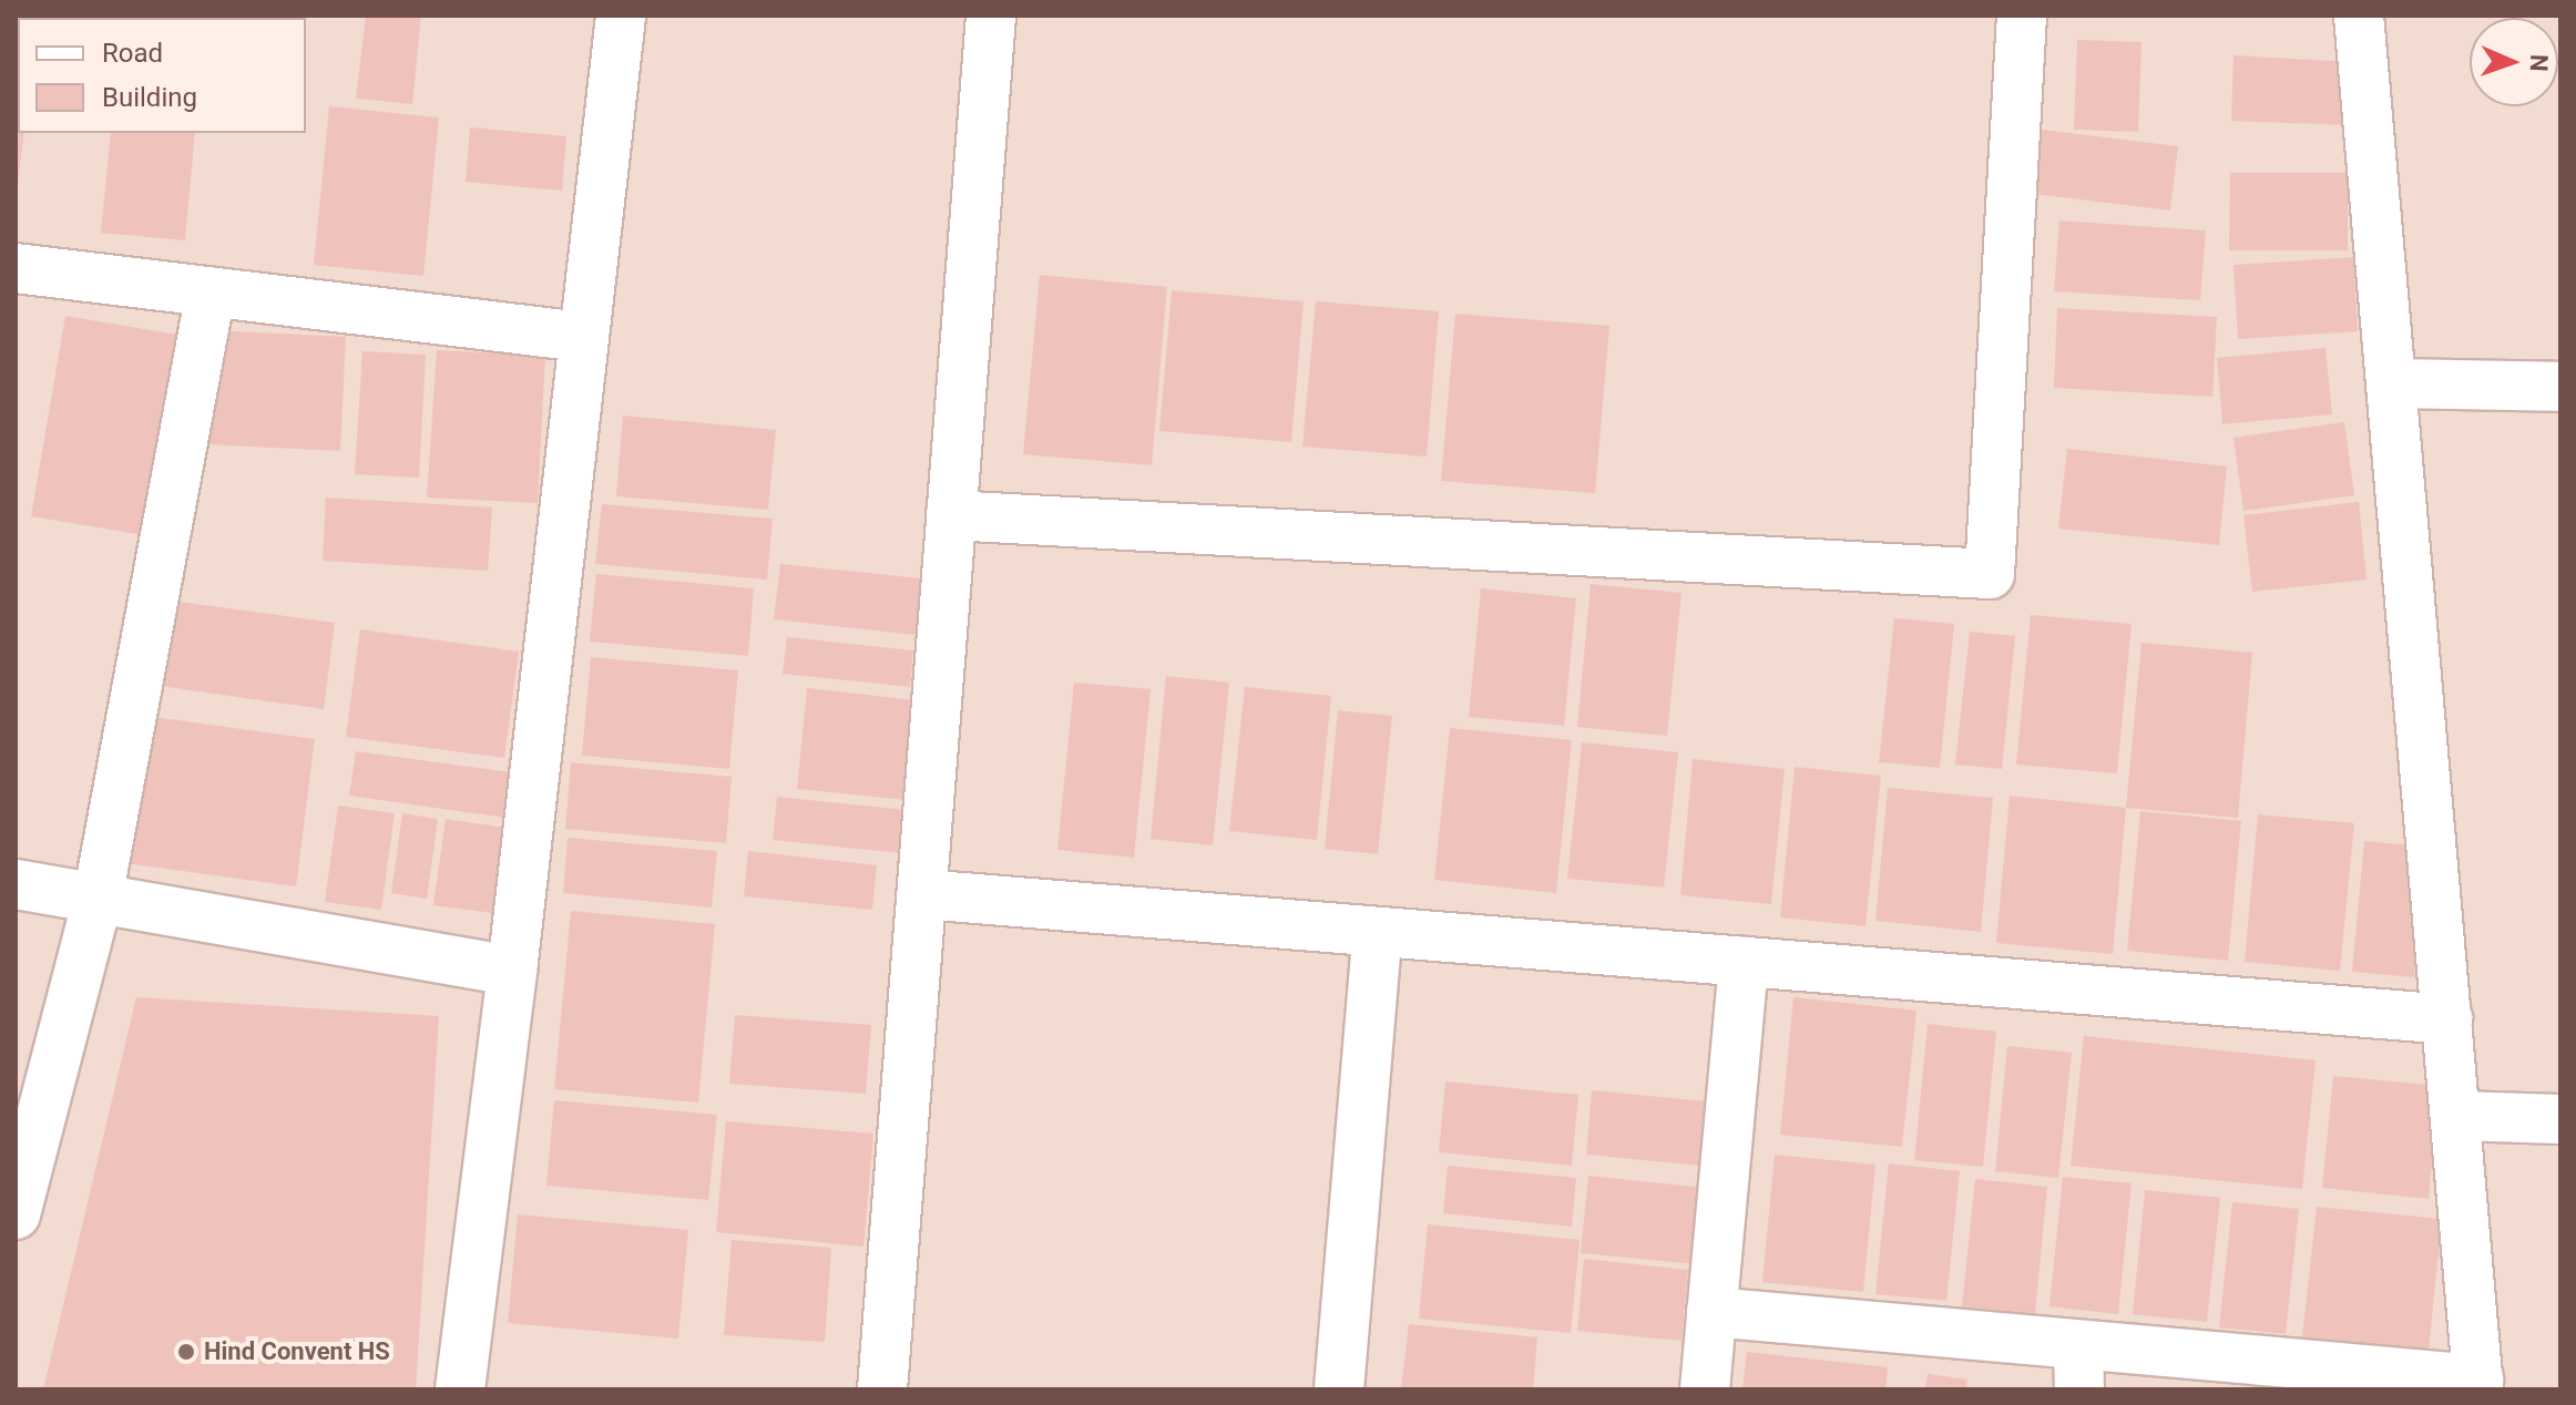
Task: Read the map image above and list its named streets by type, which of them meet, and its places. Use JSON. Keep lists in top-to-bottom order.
{
  "places": ["Hind Convent HS"],
  "legend": ["Road", "Building"],
  "north": "right"
}
